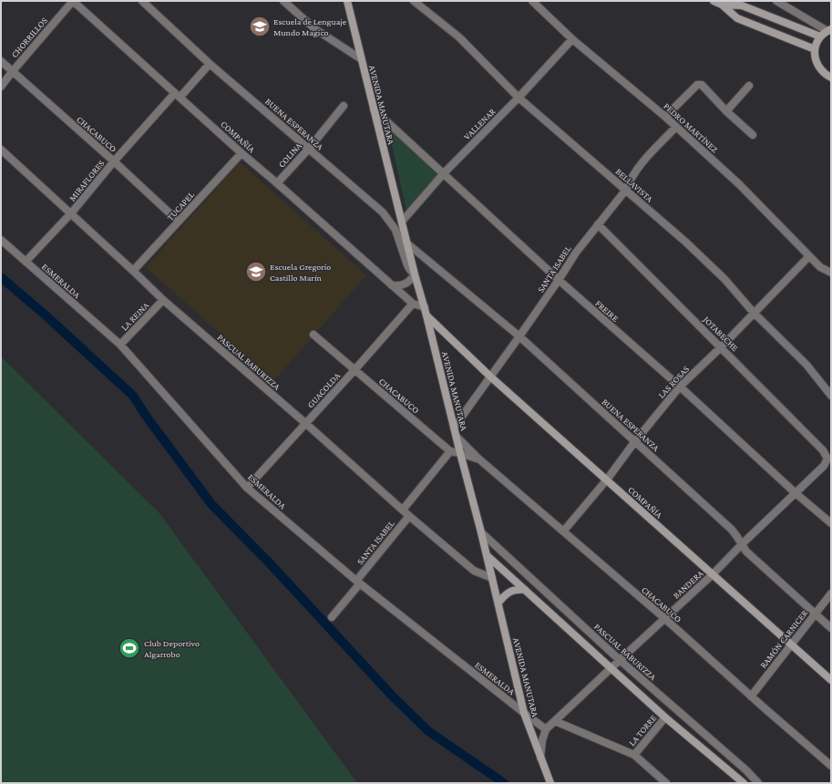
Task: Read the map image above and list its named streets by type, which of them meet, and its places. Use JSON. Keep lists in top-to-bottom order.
{
  "streets": {
    "main road": ["AVENIDA MANUTARA", "COMPAÑÍA"],
    "street": [
      "CHORRILLOS",
      "BUENA ESPERANZA",
      "VALLENAR",
      "PEDRO MARTÍNEZ",
      "CHACABUCO",
      "COLINA",
      "MIRAFLORES",
      "BELLAVISTA",
      "TUCAPEL",
      "SANTA ISABEL",
      "ESMERALDA",
      "FREIRE",
      "LA REINA",
      "JOTABECHE",
      "PASCUAL BABURIZZA",
      "LAS ROSAS",
      "GUACOLDA",
      "BANDERA",
      "RAMÓN CARNICER",
      "LA TORRE"
    ]
  },
  "crossings": [
    ["CHORRILLOS", "CHACABUCO"],
    ["CHORRILLOS", "COMPAÑÍA"],
    ["AVENIDA MANUTARA", "BUENA ESPERANZA"],
    ["AVENIDA MANUTARA", "VALLENAR"],
    ["AVENIDA MANUTARA", "CHACABUCO"],
    ["AVENIDA MANUTARA", "COMPAÑÍA"],
    ["AVENIDA MANUTARA", "SANTA ISABEL"],
    ["AVENIDA MANUTARA", "ESMERALDA"],
    ["AVENIDA MANUTARA", "FREIRE"],
    ["AVENIDA MANUTARA", "PASCUAL BABURIZZA"],
    ["BUENA ESPERANZA", "COLINA"],
    ["BUENA ESPERANZA", "MIRAFLORES"],
    ["BUENA ESPERANZA", "SANTA ISABEL"],
    ["BUENA ESPERANZA", "LAS ROSAS"],
    ["BUENA ESPERANZA", "BANDERA"],
    ["BUENA ESPERANZA", "RAMÓN CARNICER"],
    ["VALLENAR", "PEDRO MARTÍNEZ"],
    ["VALLENAR", "BELLAVISTA"],
    ["VALLENAR", "FREIRE"],
    ["PEDRO MARTÍNEZ", "SANTA ISABEL"],
    ["PEDRO MARTÍNEZ", "LAS ROSAS"],
    ["CHACABUCO", "MIRAFLORES"],
    ["CHACABUCO", "TUCAPEL"],
    ["CHACABUCO", "LAS ROSAS"],
    ["CHACABUCO", "GUACOLDA"],
    ["CHACABUCO", "BANDERA"],
    ["CHACABUCO", "RAMÓN CARNICER"],
    ["COMPAÑÍA", "COLINA"],
    ["COMPAÑÍA", "MIRAFLORES"],
    ["COMPAÑÍA", "TUCAPEL"],
    ["COMPAÑÍA", "SANTA ISABEL"],
    ["COMPAÑÍA", "LAS ROSAS"],
    ["COMPAÑÍA", "GUACOLDA"],
    ["COMPAÑÍA", "BANDERA"],
    ["COMPAÑÍA", "RAMÓN CARNICER"],
    ["MIRAFLORES", "ESMERALDA"],
    ["MIRAFLORES", "PASCUAL BABURIZZA"],
    ["BELLAVISTA", "SANTA ISABEL"],
    ["BELLAVISTA", "LAS ROSAS"],
    ["TUCAPEL", "PASCUAL BABURIZZA"],
    ["SANTA ISABEL", "ESMERALDA"],
    ["SANTA ISABEL", "FREIRE"],
    ["SANTA ISABEL", "JOTABECHE"],
    ["SANTA ISABEL", "PASCUAL BABURIZZA"],
    ["ESMERALDA", "LA REINA"],
    ["ESMERALDA", "GUACOLDA"],
    ["ESMERALDA", "BANDERA"],
    ["FREIRE", "LAS ROSAS"],
    ["FREIRE", "BANDERA"],
    ["LA REINA", "PASCUAL BABURIZZA"],
    ["JOTABECHE", "LAS ROSAS"],
    ["JOTABECHE", "BANDERA"],
    ["PASCUAL BABURIZZA", "GUACOLDA"],
    ["PASCUAL BABURIZZA", "BANDERA"]
  ],
  "places": {
    "school or university": ["Escuela de Lenguaje Mundo Magico", "Escuela Gregorio Castillo Marín"],
    "sports": ["Club Deportivo Algarrobo"]
  }
}
